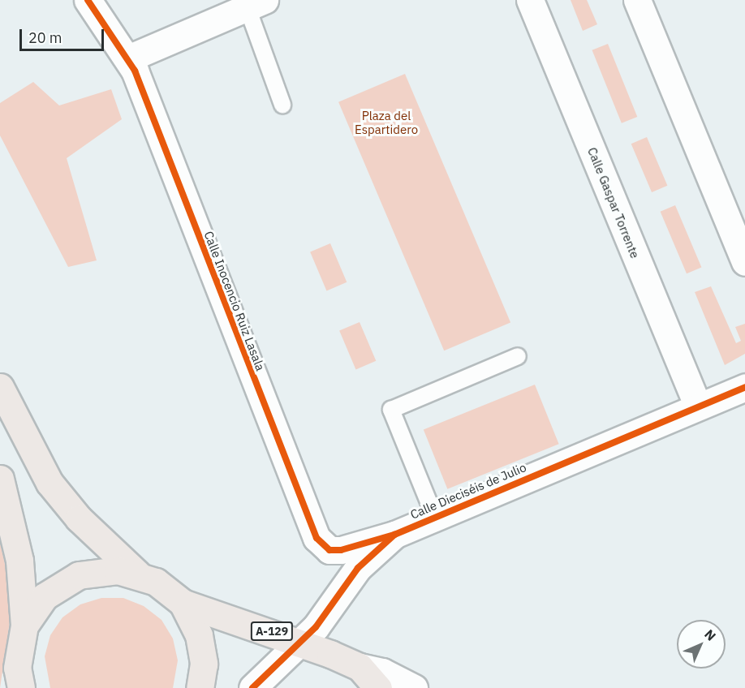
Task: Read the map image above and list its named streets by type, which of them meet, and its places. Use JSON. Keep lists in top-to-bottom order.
{
  "streets": {
    "main road": ["A-129"],
    "street": ["Calle Gaspar Torrente", "Calle Inocencio Ruiz Lasala", "Calle Dieciséis de Julio"]
  },
  "crossings": [
    ["Calle Gaspar Torrente", "Calle Dieciséis de Julio"],
    ["Calle Inocencio Ruiz Lasala", "Calle Dieciséis de Julio"],
    ["Calle Dieciséis de Julio", "A-129"]
  ],
  "parks": ["Plaza del Espartidero"],
  "scale_bar": "20 m",
  "north": "top right"
}
